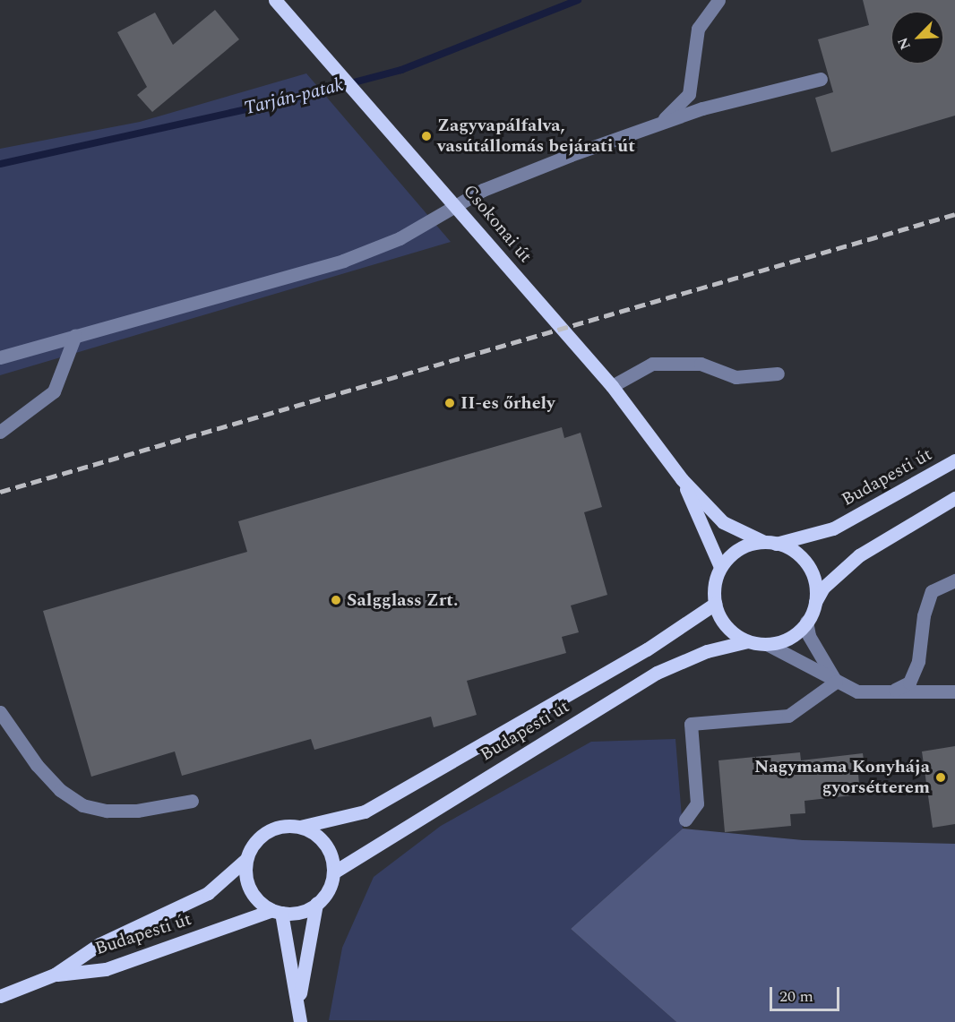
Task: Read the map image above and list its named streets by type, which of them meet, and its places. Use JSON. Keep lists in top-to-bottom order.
{
  "streets": {
    "main road": ["Csokonai út", "Budapesti út"]
  },
  "water": ["Tarján-patak"],
  "places": [
    "Zagyvapálfalva, vasútállomás bejárati út",
    "II-es őrhely",
    "Salgglass Zrt.",
    "Nagymama Konyhája gyorsétterem"
  ],
  "scale_bar": "20 m",
  "north": "bottom left"
}
